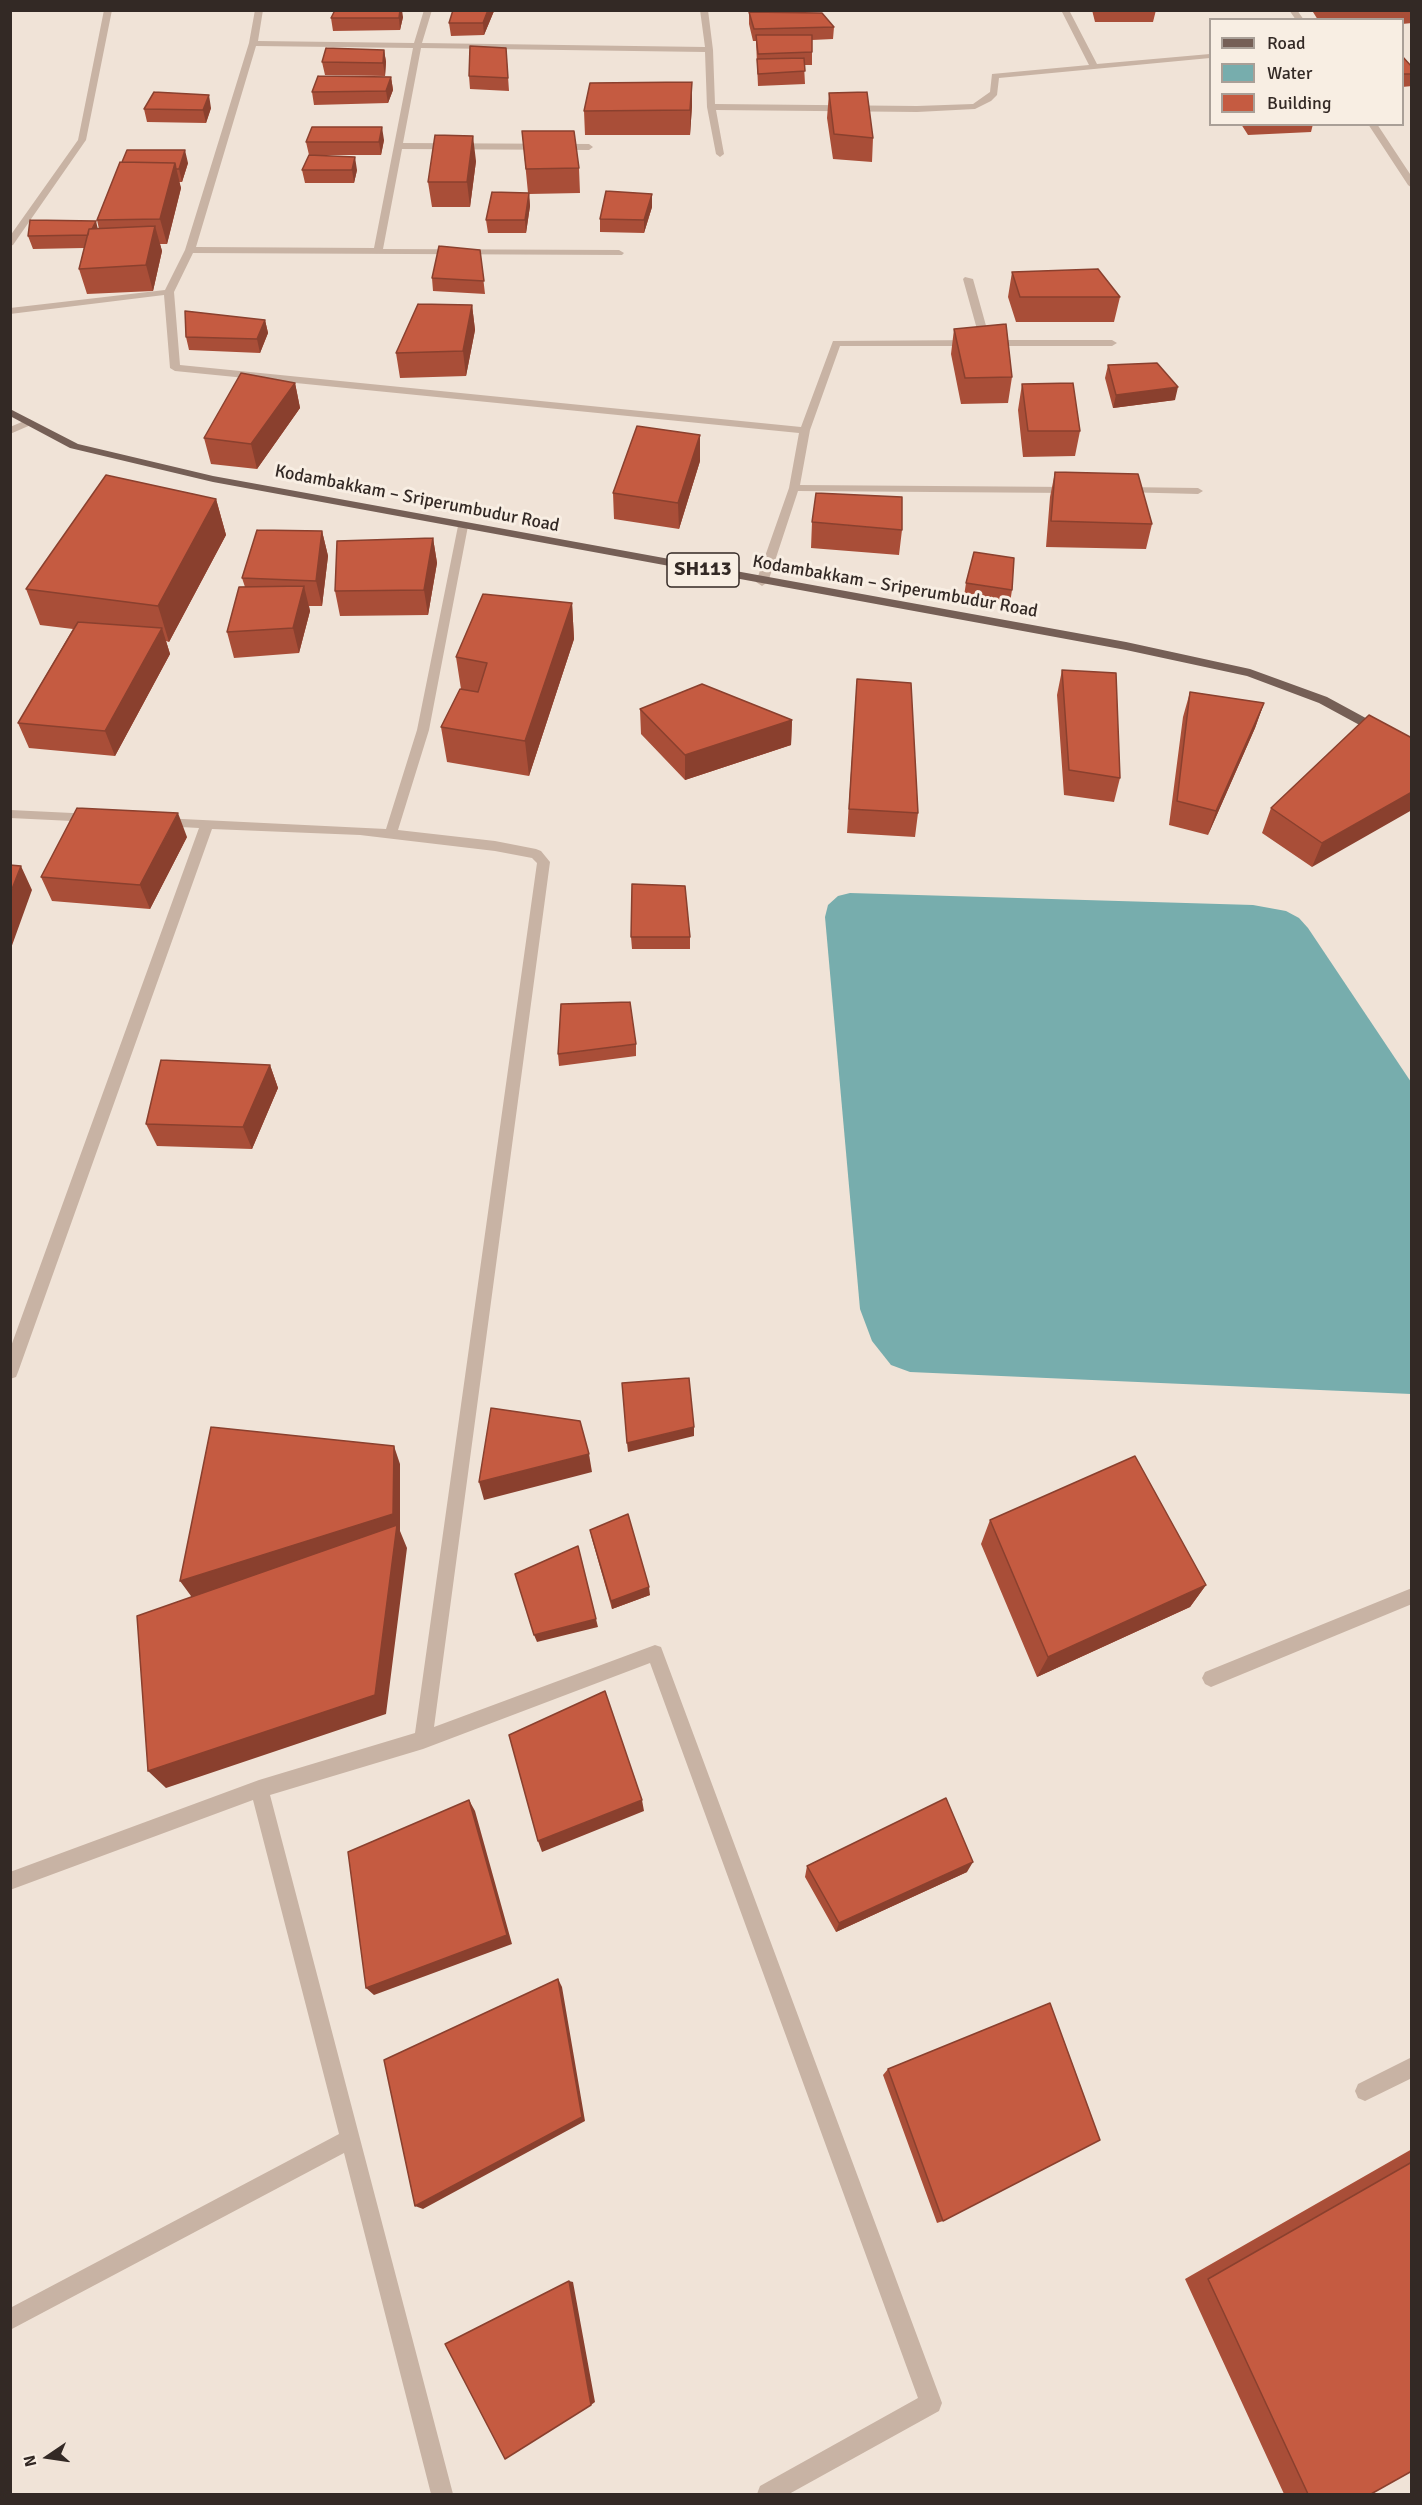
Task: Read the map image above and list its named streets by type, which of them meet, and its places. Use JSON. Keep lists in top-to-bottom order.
{
  "streets": {
    "main road": ["Kodambakkam – Sriperumbudur Road", "SH113"]
  },
  "legend": ["Road", "Water", "Building"],
  "north": "left"
}
